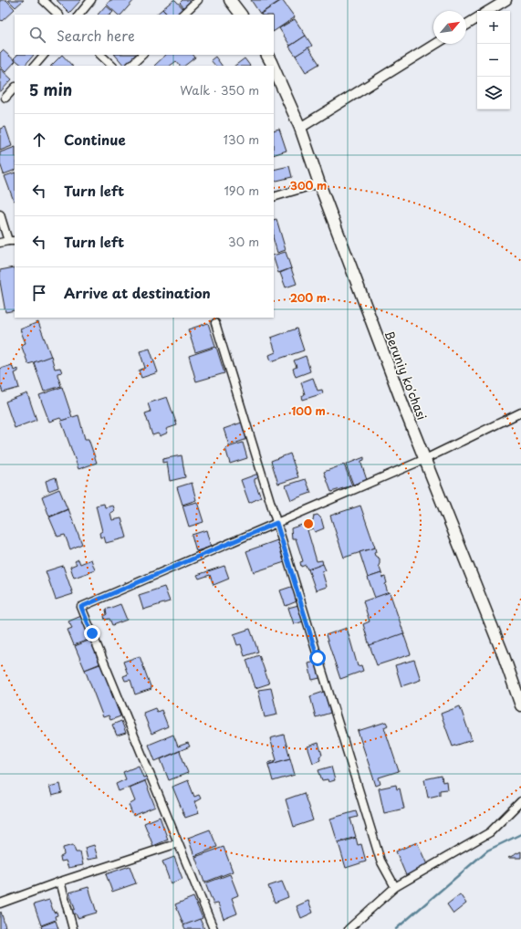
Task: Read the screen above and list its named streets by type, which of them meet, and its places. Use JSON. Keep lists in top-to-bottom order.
{
  "streets": {
    "main road": ["Beruniy ko'chasi"]
  },
  "north": "top right",
  "page": {
    "map_buttons": ["+", "−"],
    "search": "Search here",
    "heading": ["5 min", "Walk · 350 m"],
    "list": [
      ["Continue", "130 m"],
      ["Turn left", "190 m"],
      ["Turn left", "30 m"],
      "Arrive at destination"
    ]
  },
  "rings": ["300 m", "200 m", "100 m"]
}
